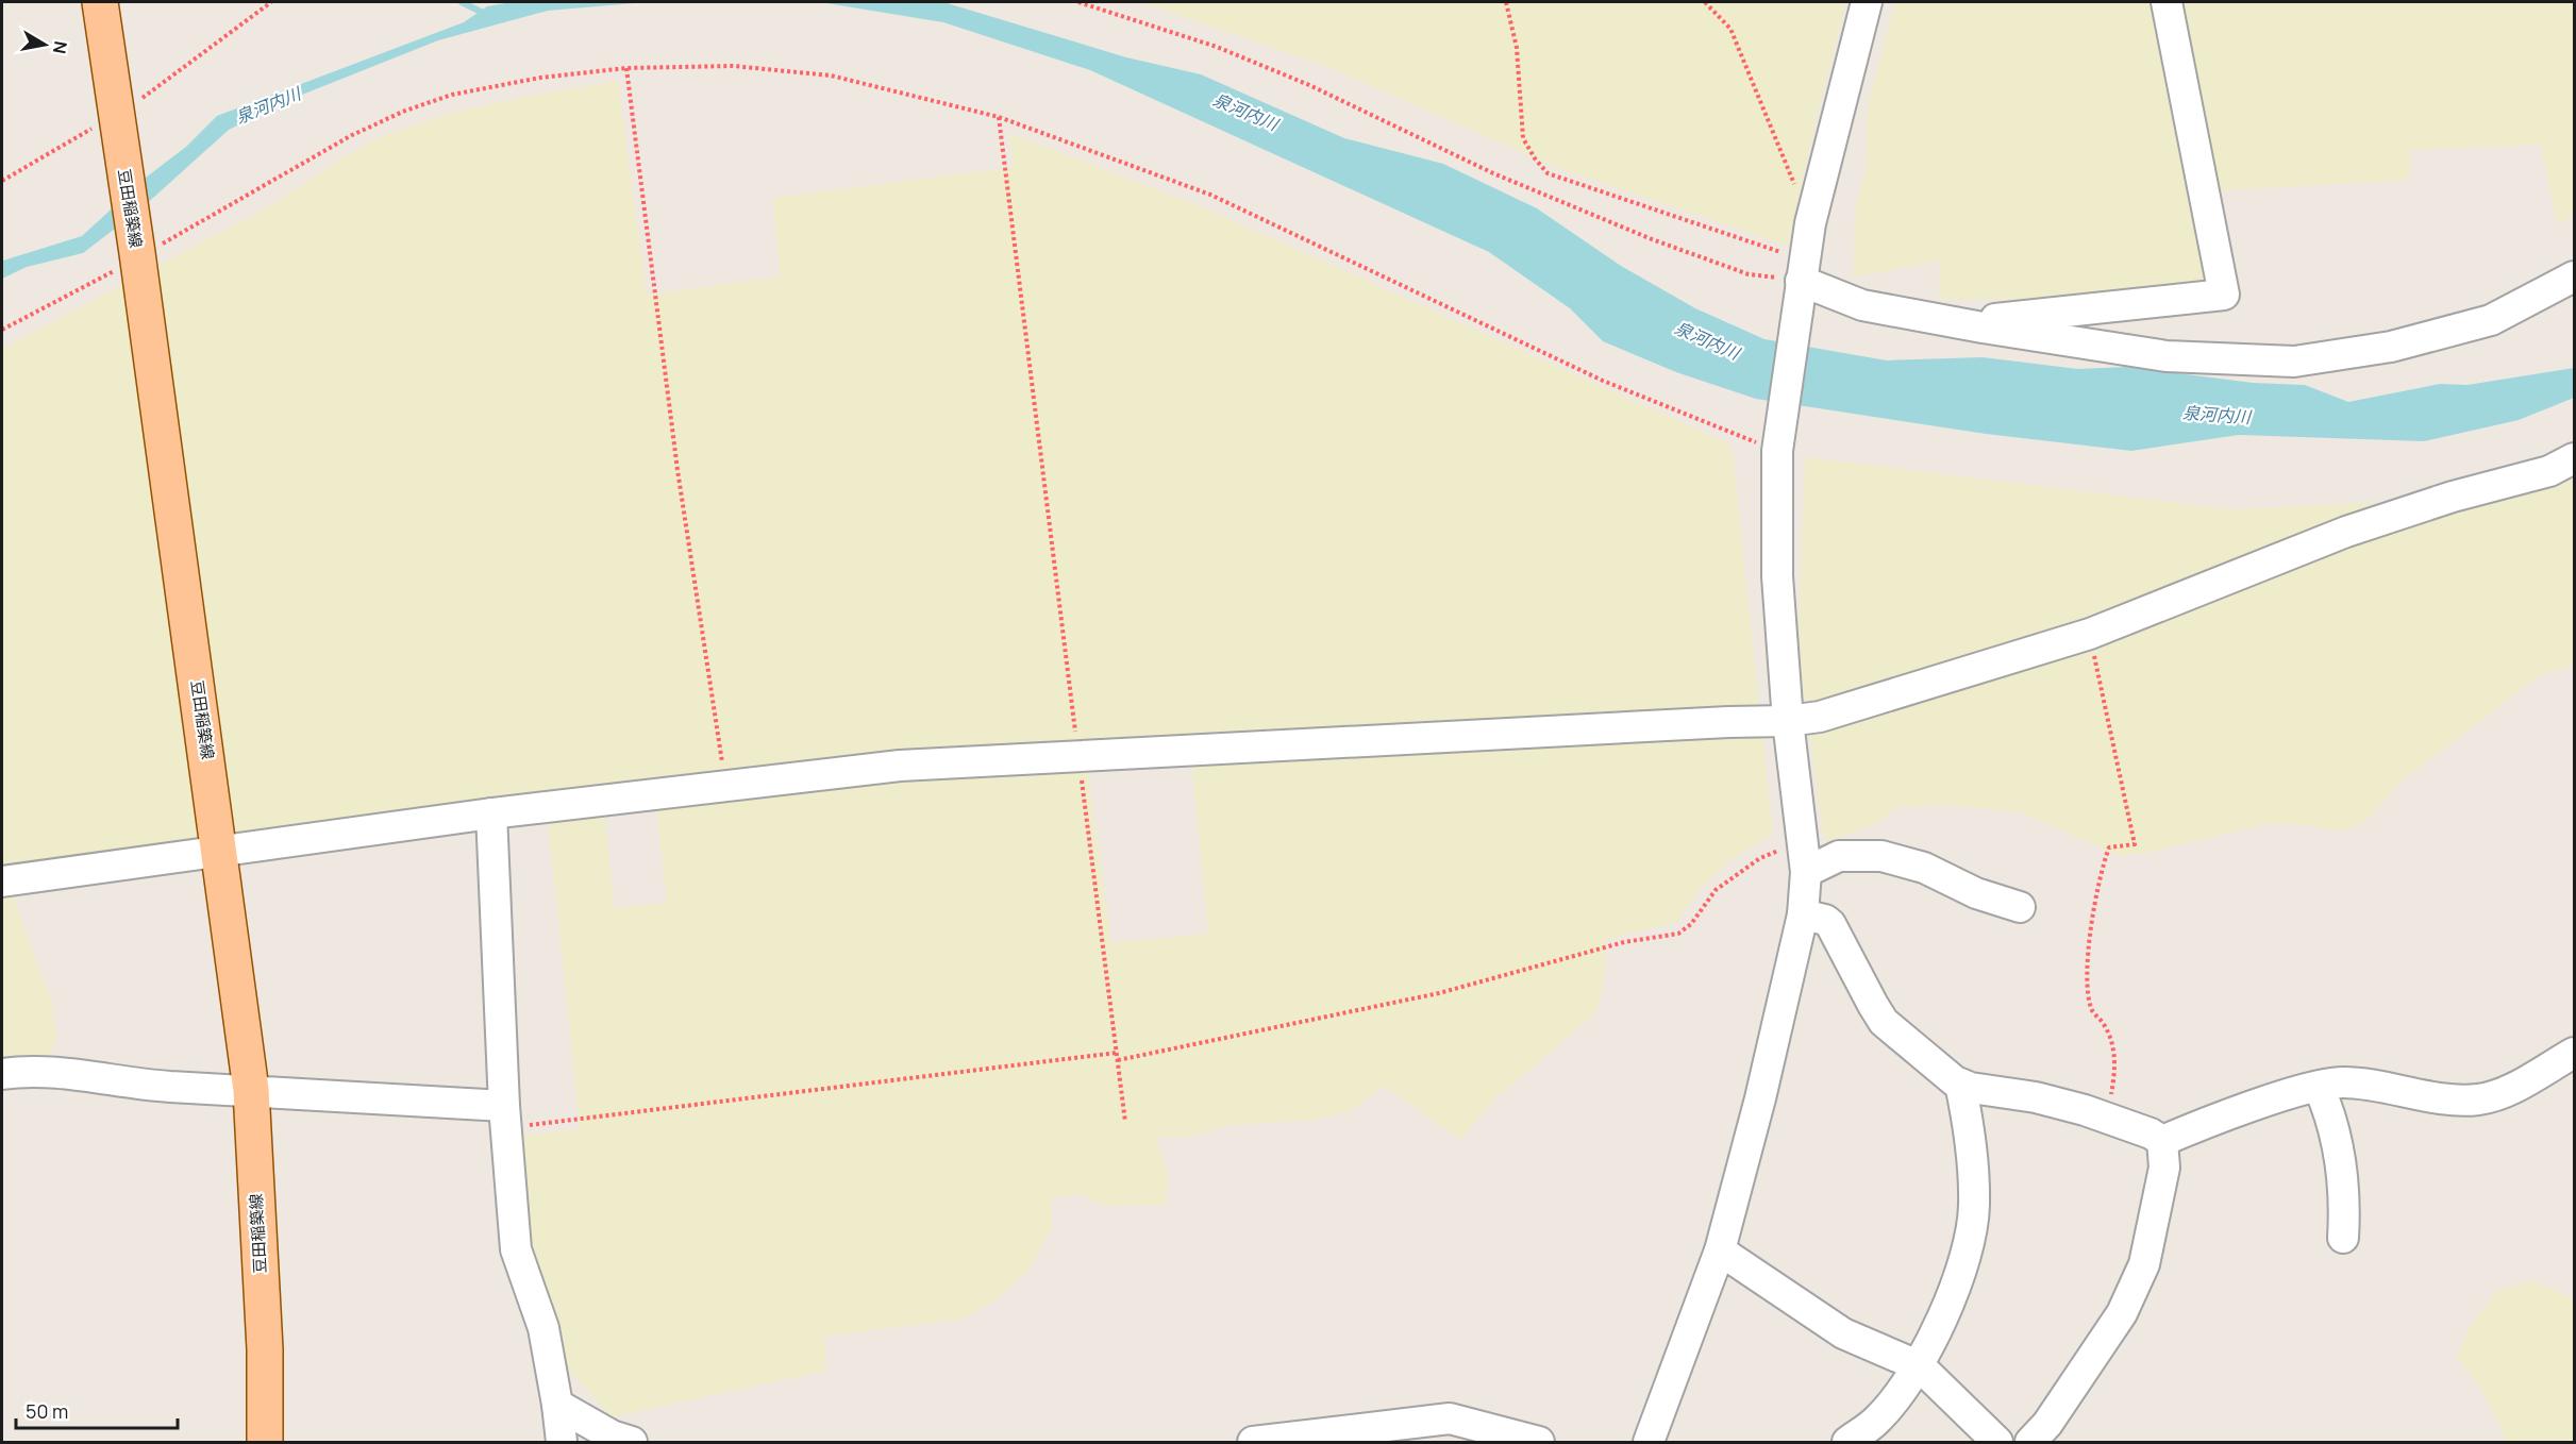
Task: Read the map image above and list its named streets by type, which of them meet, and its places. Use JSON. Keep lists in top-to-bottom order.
{
  "streets": {
    "main road": ["豆田稲築線"]
  },
  "water": ["泉河内川"],
  "scale_bar": "50 m",
  "north": "right"
}
